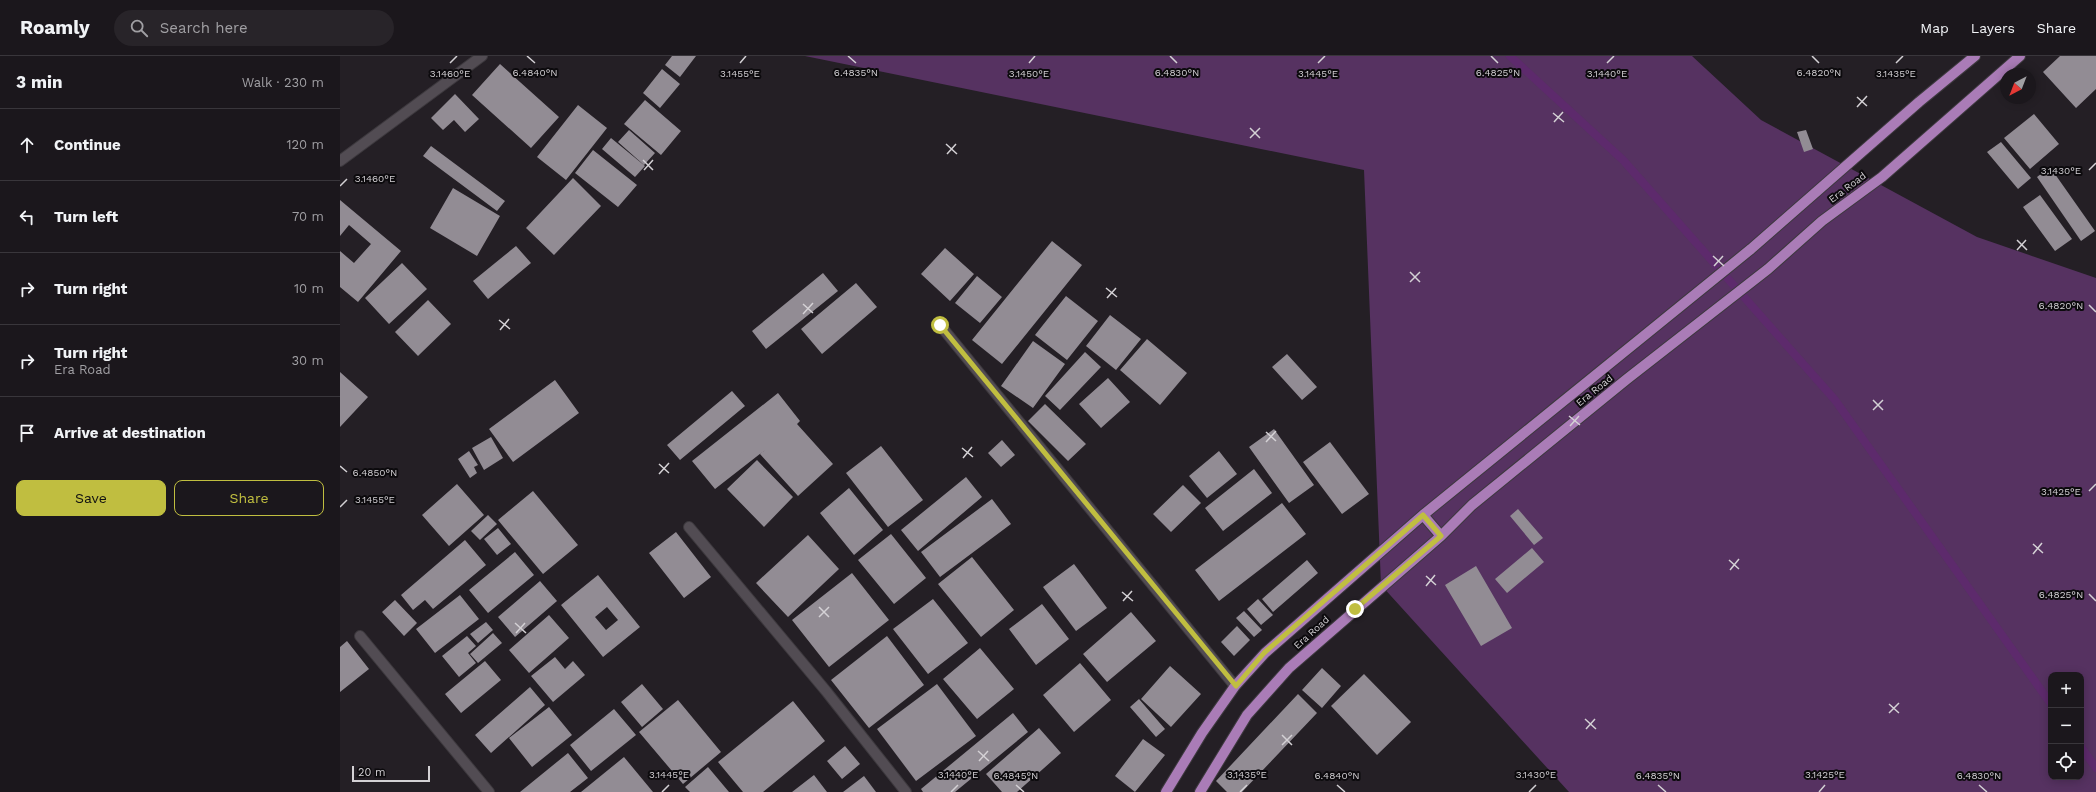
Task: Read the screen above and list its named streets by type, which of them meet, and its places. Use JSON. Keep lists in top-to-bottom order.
{
  "streets": {
    "main road": ["Era Road"]
  },
  "scale_bar": "20 m",
  "north": "bottom left",
  "page": {
    "header": "Roamly",
    "search": "Search here",
    "nav": ["Map", "Layers", "Share"],
    "heading": ["3 min", "Walk · 230 m"],
    "list": [
      ["Continue", "120 m"],
      ["Turn left", "70 m"],
      ["Turn right", "10 m"],
      ["Turn right", "Era Road", "30 m"],
      "Arrive at destination"
    ],
    "buttons": ["Save", "Share"],
    "map_buttons": ["+", "−"],
    "scale": "20 m"
  },
  "coordinates": [
    "6.4820°N",
    "6.4840°N",
    "6.4835°N",
    "6.4830°N",
    "6.4825°N",
    "3.1460°E",
    "3.1455°E",
    "3.1450°E",
    "3.1445°E",
    "3.1440°E",
    "3.1435°E",
    "3.1430°E",
    "6.4850°N",
    "3.1425°E",
    "6.4845°N"
  ]
}
